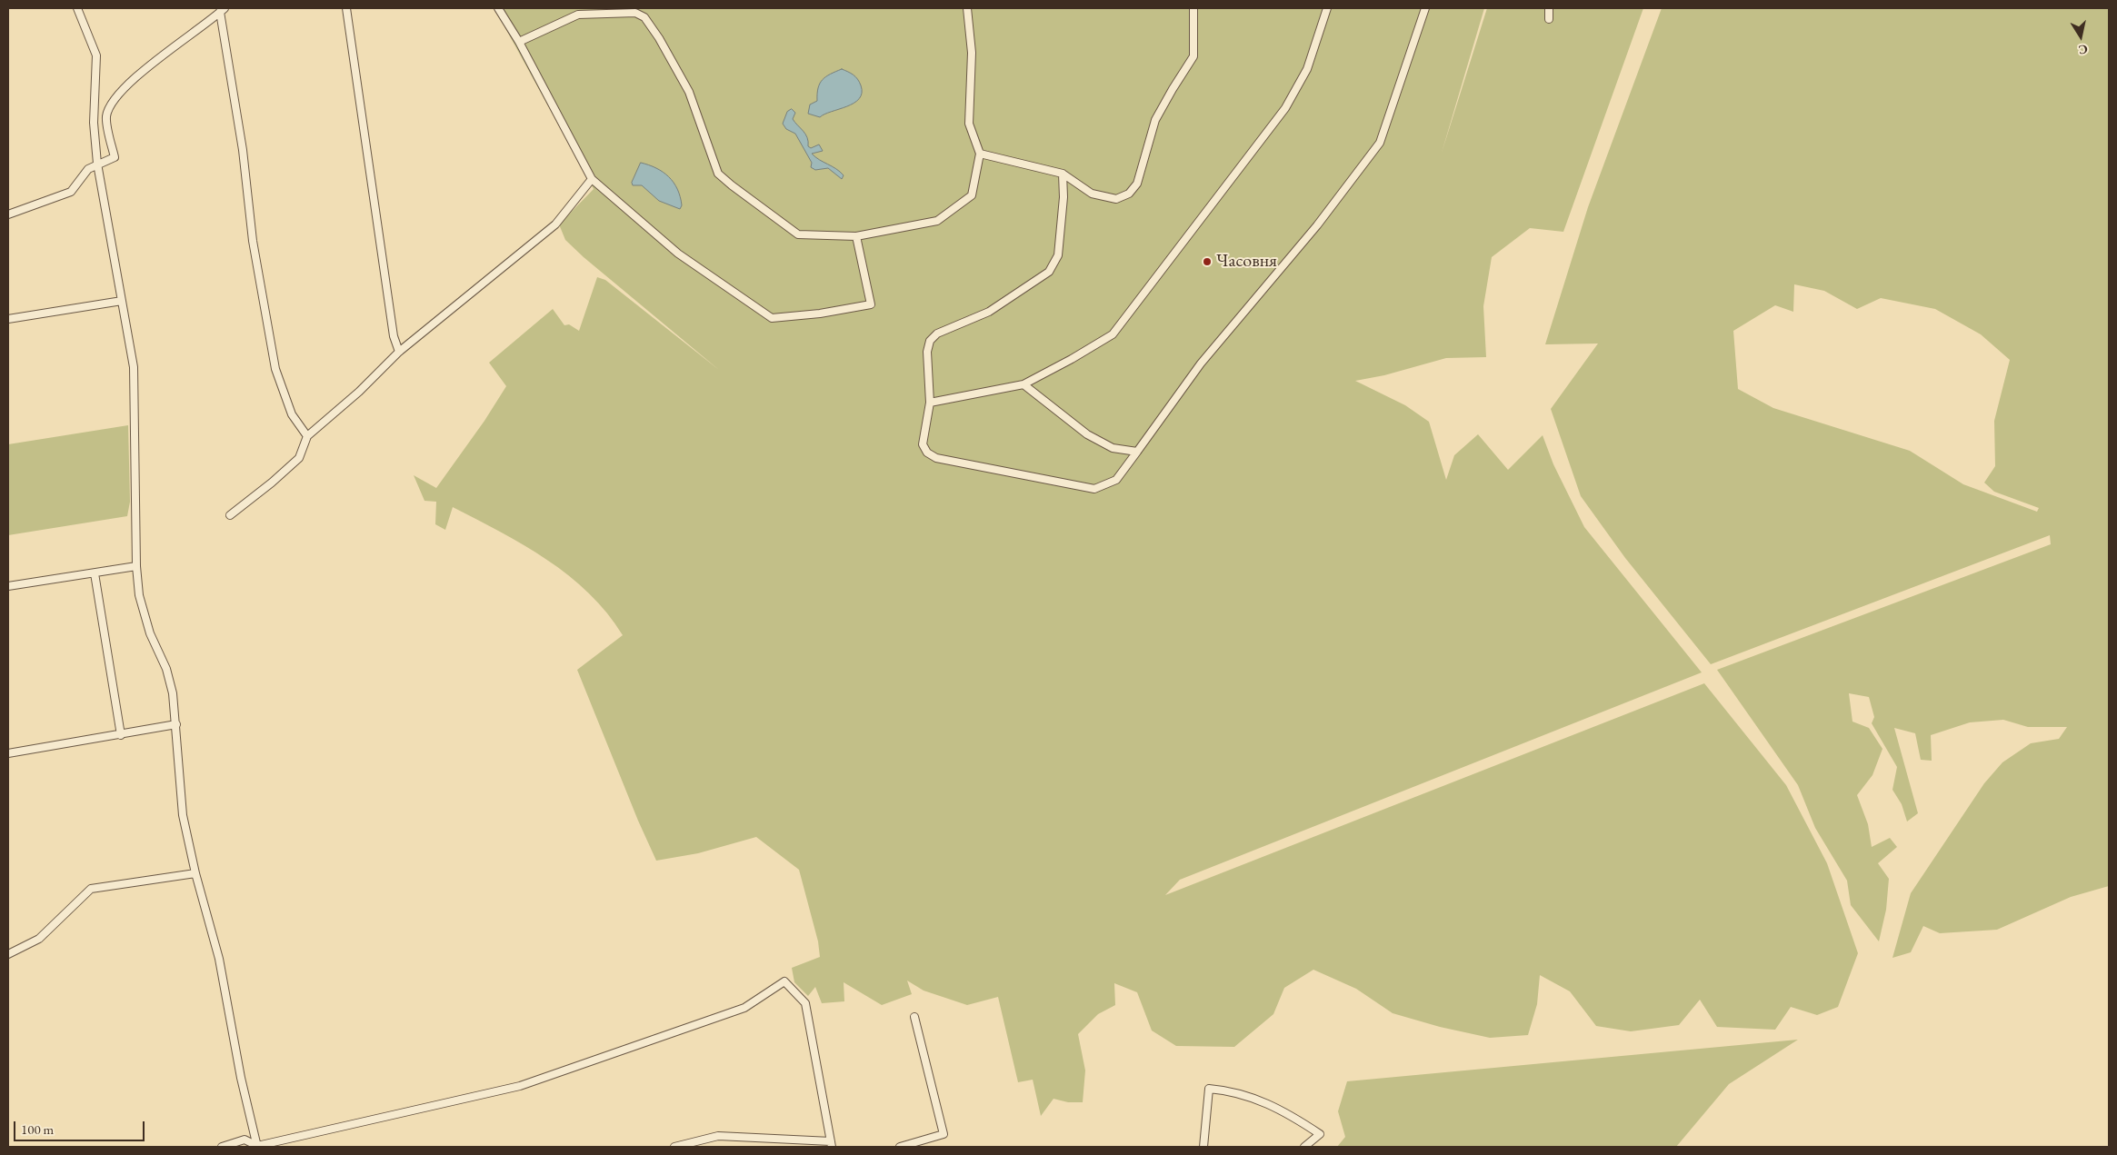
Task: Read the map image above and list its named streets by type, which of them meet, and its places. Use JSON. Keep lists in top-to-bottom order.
{
  "places": ["Часовня"],
  "scale_bar": "100 m",
  "north": "bottom"
}
